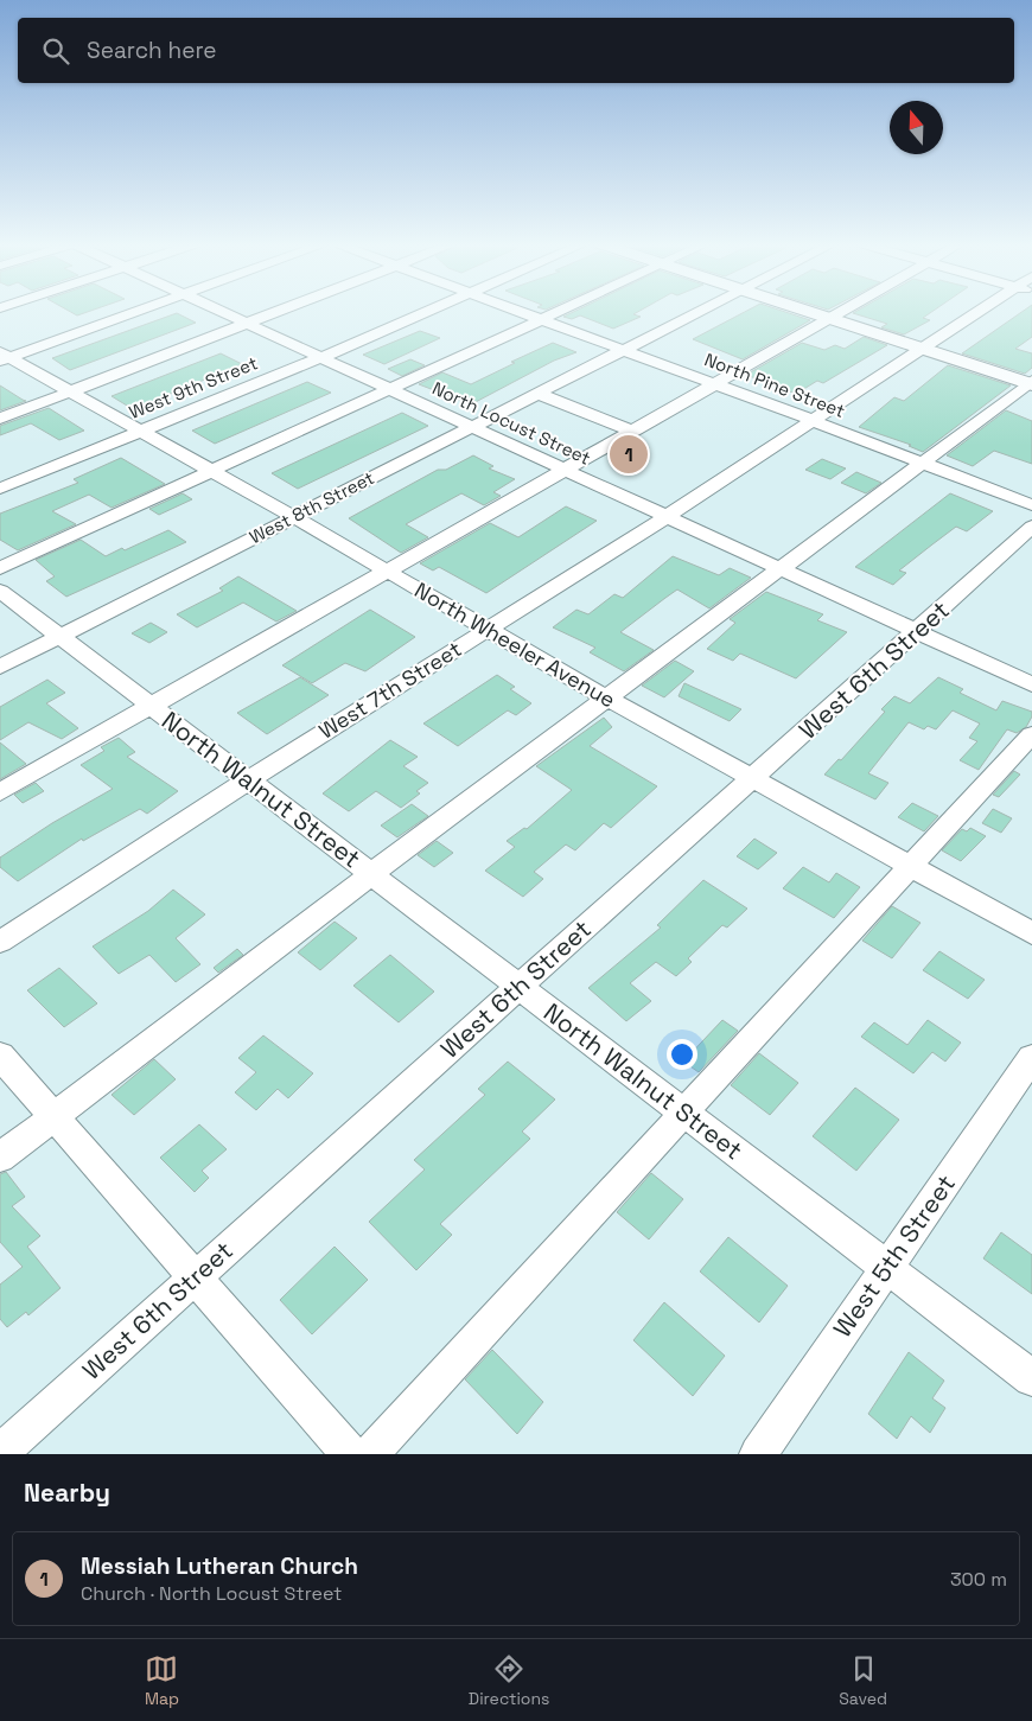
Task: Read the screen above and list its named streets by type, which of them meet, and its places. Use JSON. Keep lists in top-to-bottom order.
{
  "streets": {
    "street": [
      "North Pine Street",
      "West 9th Street",
      "North Locust Street",
      "West 8th Street",
      "North Wheeler Avenue",
      "West 6th Street",
      "West 7th Street",
      "North Walnut Street",
      "West 5th Street"
    ]
  },
  "crossings": [
    ["North Pine Street", "West 8th Street"],
    ["North Pine Street", "West 7th Street"],
    ["West 9th Street", "North Locust Street"],
    ["West 9th Street", "North Wheeler Avenue"],
    ["North Locust Street", "West 8th Street"],
    ["North Locust Street", "West 6th Street"],
    ["North Locust Street", "West 7th Street"],
    ["West 8th Street", "North Wheeler Avenue"],
    ["West 8th Street", "North Walnut Street"],
    ["North Wheeler Avenue", "West 6th Street"],
    ["North Wheeler Avenue", "West 7th Street"],
    ["West 6th Street", "North Walnut Street"],
    ["West 7th Street", "North Walnut Street"],
    ["North Walnut Street", "West 5th Street"]
  ],
  "north": "top",
  "page": {
    "search": "Search here",
    "pins": "1",
    "heading": "Nearby",
    "list": [
      {
        "mark": "1",
        "name": "Messiah Lutheran Church",
        "note": "Church · North Locust Street",
        "value": "300 m"
      }
    ],
    "nav": ["Map", "Directions", "Saved"]
  }
}
